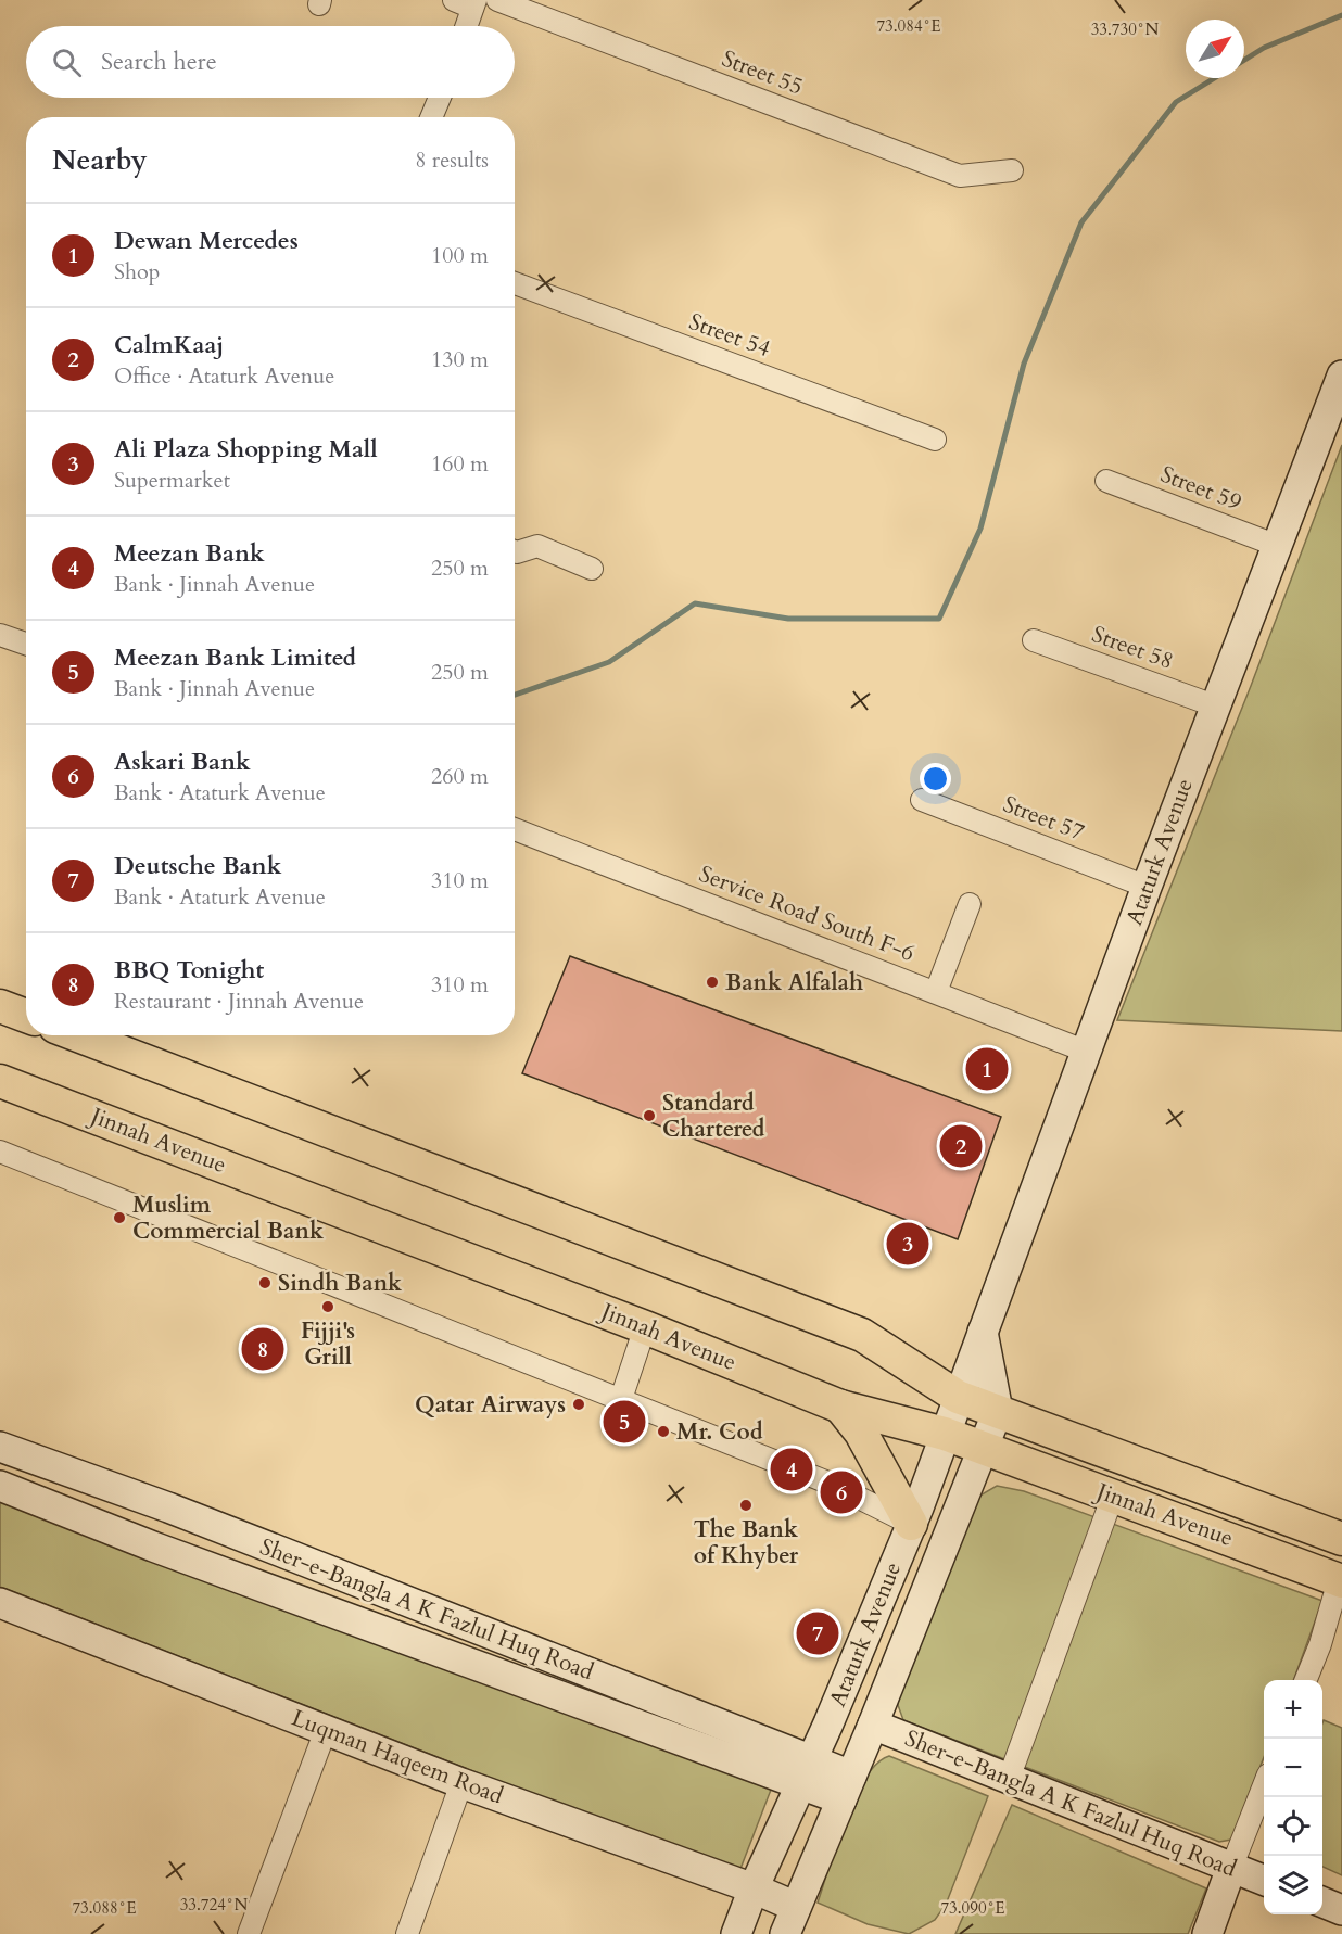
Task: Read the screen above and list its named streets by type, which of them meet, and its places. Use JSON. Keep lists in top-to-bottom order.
{
  "streets": {
    "main road": ["Jinnah Avenue"],
    "street": [
      "Street 55",
      "Street 54",
      "Street 59",
      "Street 58",
      "Street 57",
      "Ataturk Avenue",
      "Service Road South F-6",
      "Sher-e-Bangla A K Fazlul Huq Road",
      "Luqman Haqeem Road"
    ]
  },
  "crossings": [
    ["Street 59", "Ataturk Avenue"],
    ["Street 58", "Ataturk Avenue"],
    ["Street 57", "Ataturk Avenue"],
    ["Ataturk Avenue", "Service Road South F-6"],
    ["Ataturk Avenue", "Jinnah Avenue"],
    ["Ataturk Avenue", "Sher-e-Bangla A K Fazlul Huq Road"],
    ["Ataturk Avenue", "Luqman Haqeem Road"]
  ],
  "places": [
    "Bank Alfalah",
    "Standard Chartered",
    "Muslim Commercial Bank",
    "Sindh Bank",
    "Fijji's Grill",
    "Qatar Airways",
    "Mr. Cod",
    "The Bank of Khyber"
  ],
  "north": "top right",
  "page": {
    "search": "Search here",
    "heading": ["Nearby", "8 results"],
    "list": [
      {
        "mark": "1",
        "name": "Dewan Mercedes",
        "note": "Shop",
        "value": "100 m"
      },
      {
        "mark": "2",
        "name": "CalmKaaj",
        "note": "Office · Ataturk Avenue",
        "value": "130 m"
      },
      {
        "mark": "3",
        "name": "Ali Plaza Shopping Mall",
        "note": "Supermarket",
        "value": "160 m"
      },
      {
        "mark": "4",
        "name": "Meezan Bank",
        "note": "Bank · Jinnah Avenue",
        "value": "250 m"
      },
      {
        "mark": "5",
        "name": "Meezan Bank Limited",
        "note": "Bank · Jinnah Avenue",
        "value": "250 m"
      },
      {
        "mark": "6",
        "name": "Askari Bank",
        "note": "Bank · Ataturk Avenue",
        "value": "260 m"
      },
      {
        "mark": "7",
        "name": "Deutsche Bank",
        "note": "Bank · Ataturk Avenue",
        "value": "310 m"
      },
      {
        "mark": "8",
        "name": "BBQ Tonight",
        "note": "Restaurant · Jinnah Avenue",
        "value": "310 m"
      }
    ],
    "pins": [
      "1",
      "2",
      "3",
      "8",
      "5",
      "4",
      "6",
      "7"
    ],
    "map_buttons": ["+", "−"]
  },
  "coordinates": [
    "73.084°E",
    "33.730°N",
    "33.724°N",
    "73.088°E",
    "73.090°E"
  ]
}
